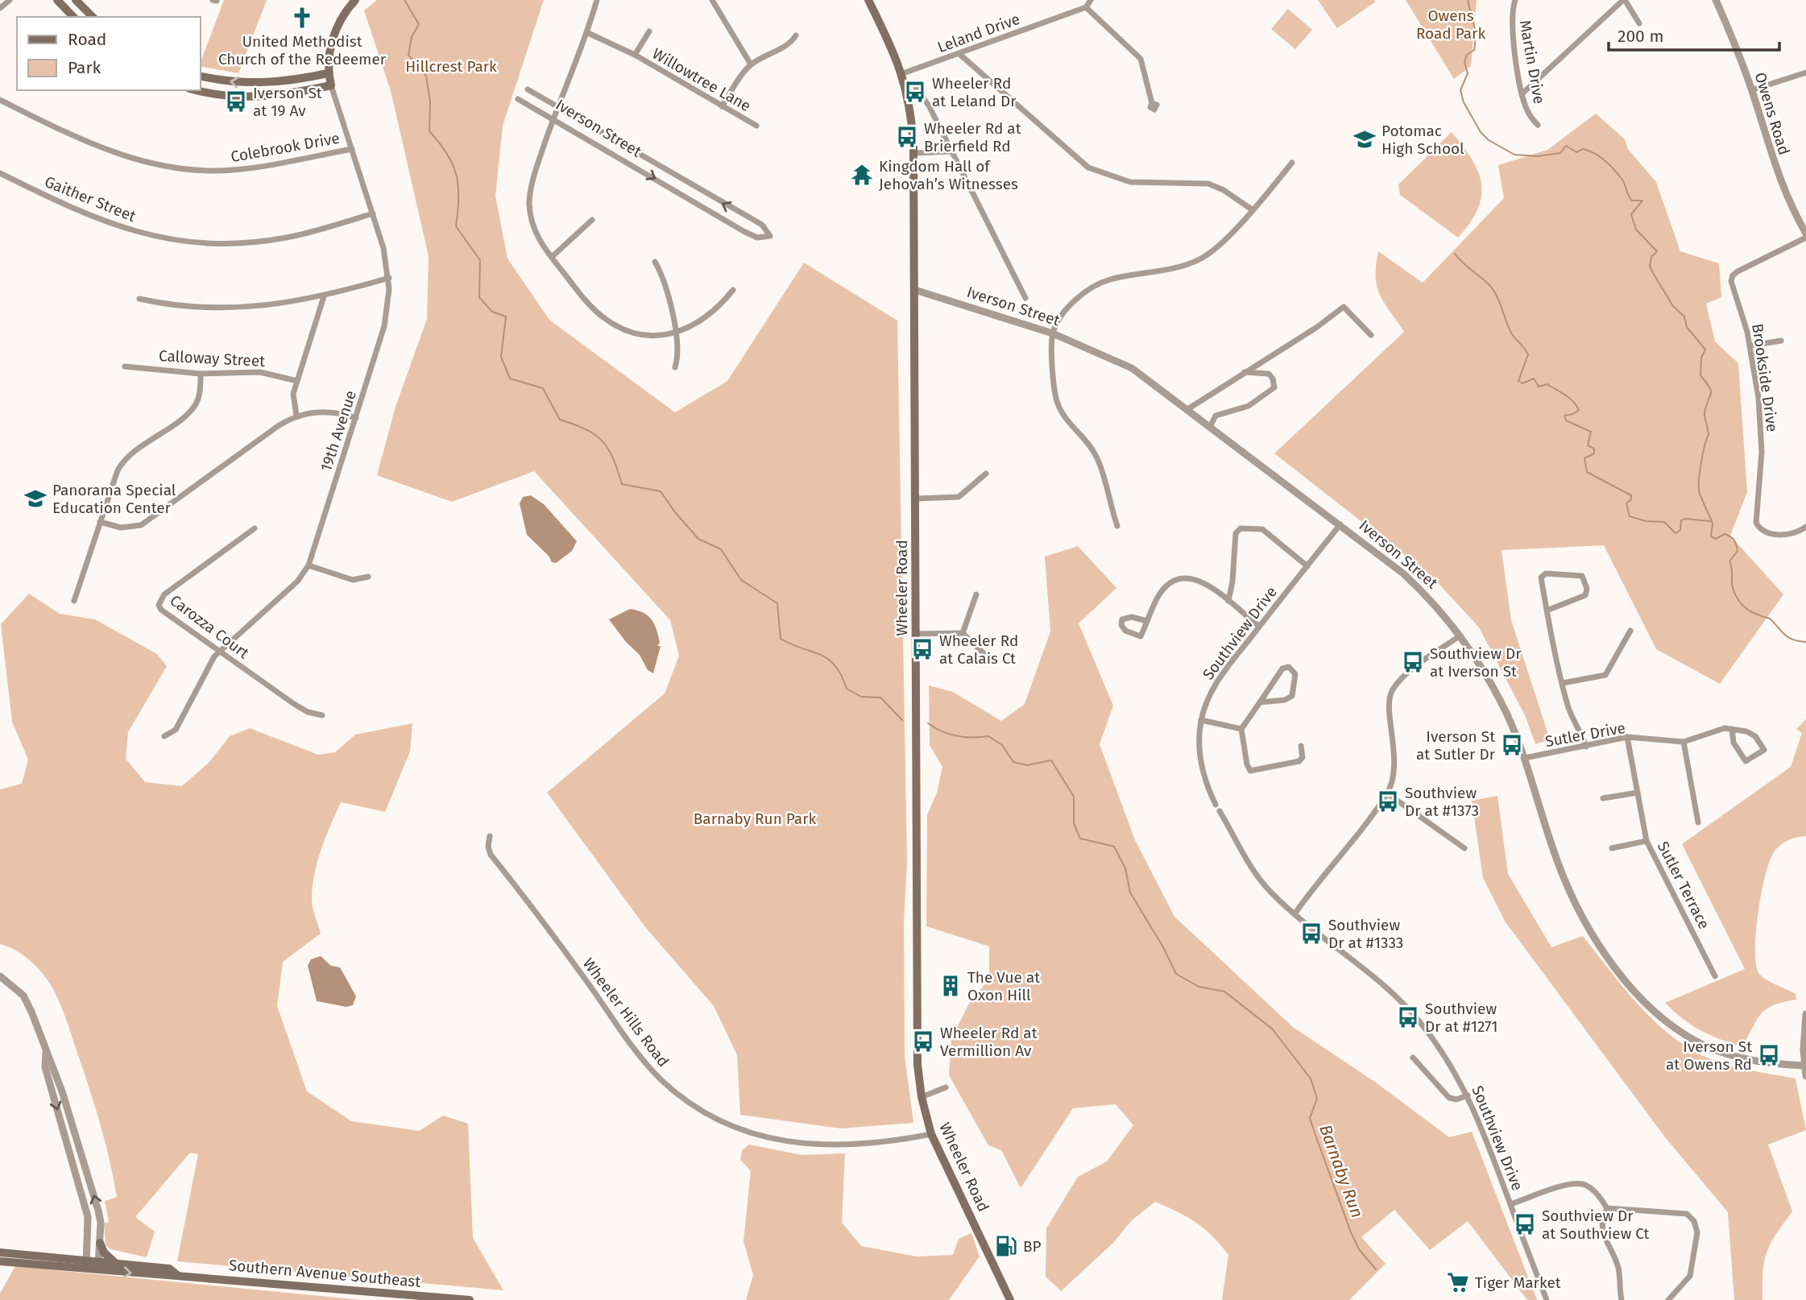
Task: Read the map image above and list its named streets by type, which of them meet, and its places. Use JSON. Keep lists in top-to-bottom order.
{
  "streets": {
    "main road": ["Wheeler Road", "Southern Avenue Southeast"],
    "street": [
      "Leland Drive",
      "Martin Drive",
      "Willowtree Lane",
      "Owens Road",
      "Iverson Street",
      "Colebrook Drive",
      "Gaither Street",
      "Calloway Street",
      "Brookside Drive",
      "19th Avenue",
      "Carozza Court",
      "Southview Drive",
      "Sutler Drive",
      "Sutler Terrace",
      "Wheeler Hills Road"
    ]
  },
  "crossings": [
    ["Leland Drive", "Wheeler Road"],
    ["Iverson Street", "Wheeler Road"],
    ["Iverson Street", "Southview Drive"],
    ["Iverson Street", "Sutler Drive"],
    ["Colebrook Drive", "19th Avenue"],
    ["Gaither Street", "19th Avenue"],
    ["19th Avenue", "Carozza Court"],
    ["Wheeler Road", "Wheeler Hills Road"],
    ["Sutler Drive", "Sutler Terrace"]
  ],
  "water": ["Barnaby Run"],
  "parks": ["Owens Road Park", "Hillcrest Park", "Barnaby Run Park"],
  "places": {
    "church": ["United Methodist Church of the Redeemer"],
    "bus stop": [
      "Wheeler Rd at Leland Dr",
      "Iverson St at 19 Av",
      "Wheeler Rd at Brierfield Rd",
      "Wheeler Rd at Calais Ct",
      "Southview Dr at Iverson St",
      "Iverson St at Sutler Dr",
      "Southview Dr at #1373",
      "Southview Dr at #1333",
      "Southview Dr at #1271",
      "Wheeler Rd at Vermillion Av",
      "Iverson St at Owens Rd",
      "Southview Dr at Southview Ct"
    ],
    "school or university": ["Potomac High School", "Panorama Special Education Center"],
    "temple": ["Kingdom Hall of Jehovah’s Witnesses"],
    "building": ["The Vue at Oxon Hill"],
    "fuel station": ["BP"],
    "supermarket": ["Tiger Market"]
  },
  "legend": ["Road", "Park"],
  "scale_bar": "200 m"
}
